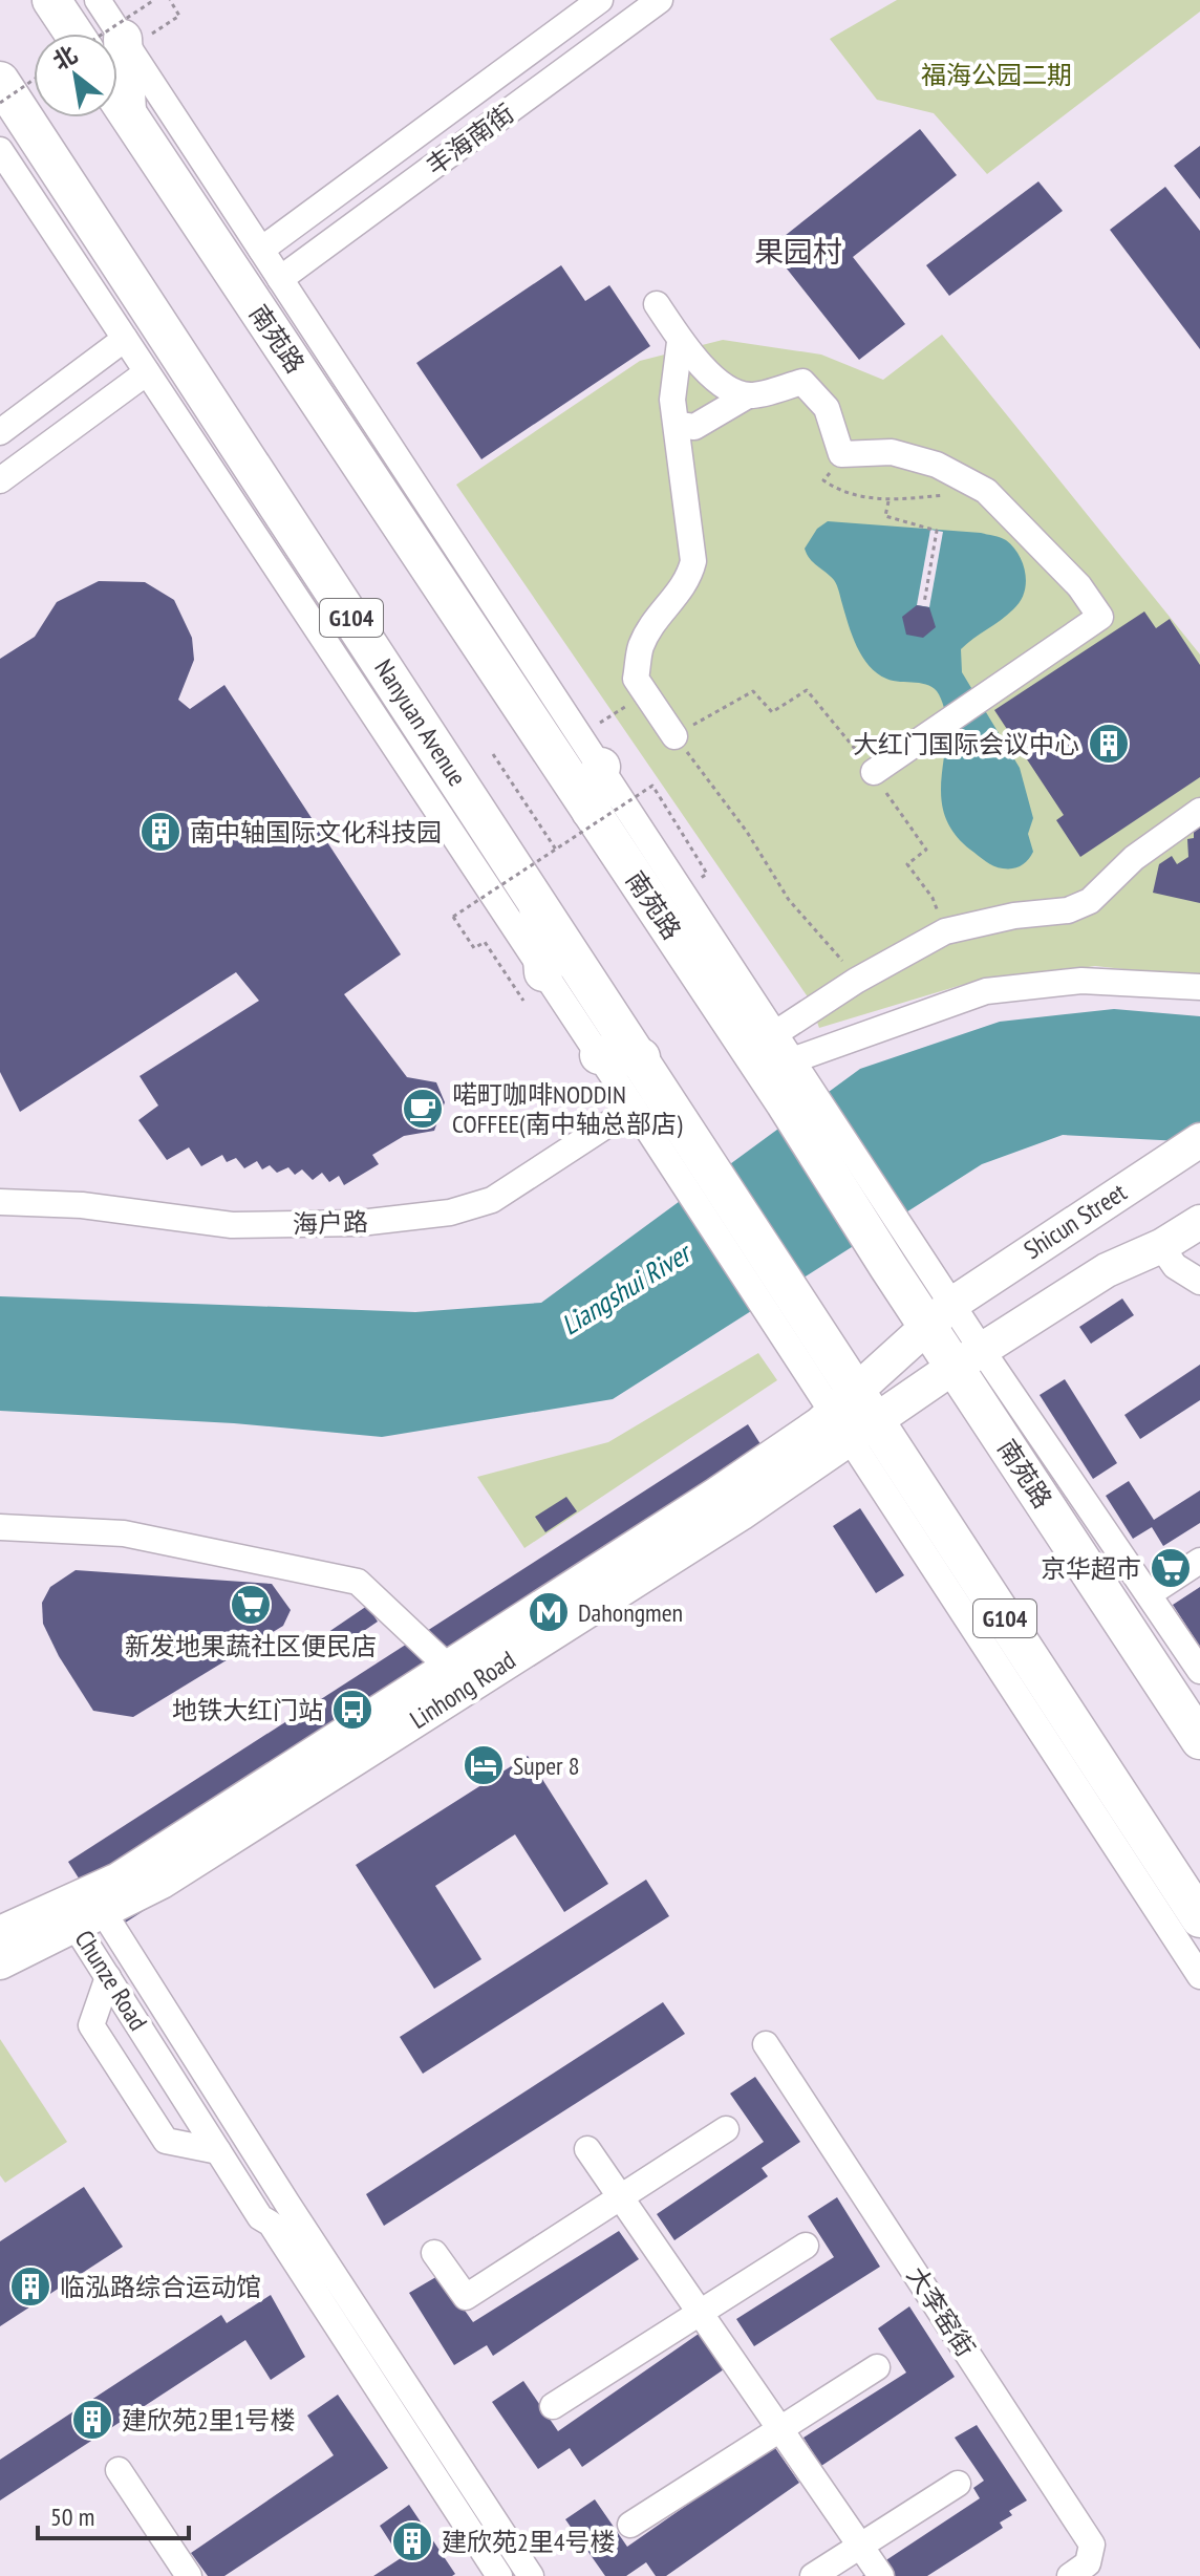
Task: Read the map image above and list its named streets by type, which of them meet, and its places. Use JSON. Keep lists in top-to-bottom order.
{
  "streets": {
    "highway": ["南苑路", "G104", "Nanyuan Avenue"],
    "main road": ["Shicun Street", "Linhong Road"],
    "street": [
      "丰海南街",
      "海户路",
      "Chunze Road",
      "大李窑街"
    ]
  },
  "crossings": [
    ["南苑路", "Shicun Street"],
    ["南苑路", "Linhong Road"],
    ["G104", "Nanyuan Avenue"],
    ["G104", "Linhong Road"],
    ["Shicun Street", "Linhong Road"],
    ["Linhong Road", "Chunze Road"]
  ],
  "districts": ["果园村"],
  "water": ["Liangshui River"],
  "parks": ["福海公园二期"],
  "places": {
    "building": [
      "大红门国际会议中心",
      "南中轴国际文化科技园",
      "临泓路综合运动馆",
      "建欣苑2里1号楼",
      "建欣苑2里4号楼"
    ],
    "cafe": ["喏町咖啡NODDIN COFFEE(南中轴总部店)"],
    "supermarket": ["京华超市", "新发地果蔬社区便民店"],
    "metro station": ["Dahongmen"],
    "bus stop": ["地铁大红门站"],
    "hotel": ["Super 8"]
  },
  "scale_bar": "50 m",
  "north": "top left"
}
